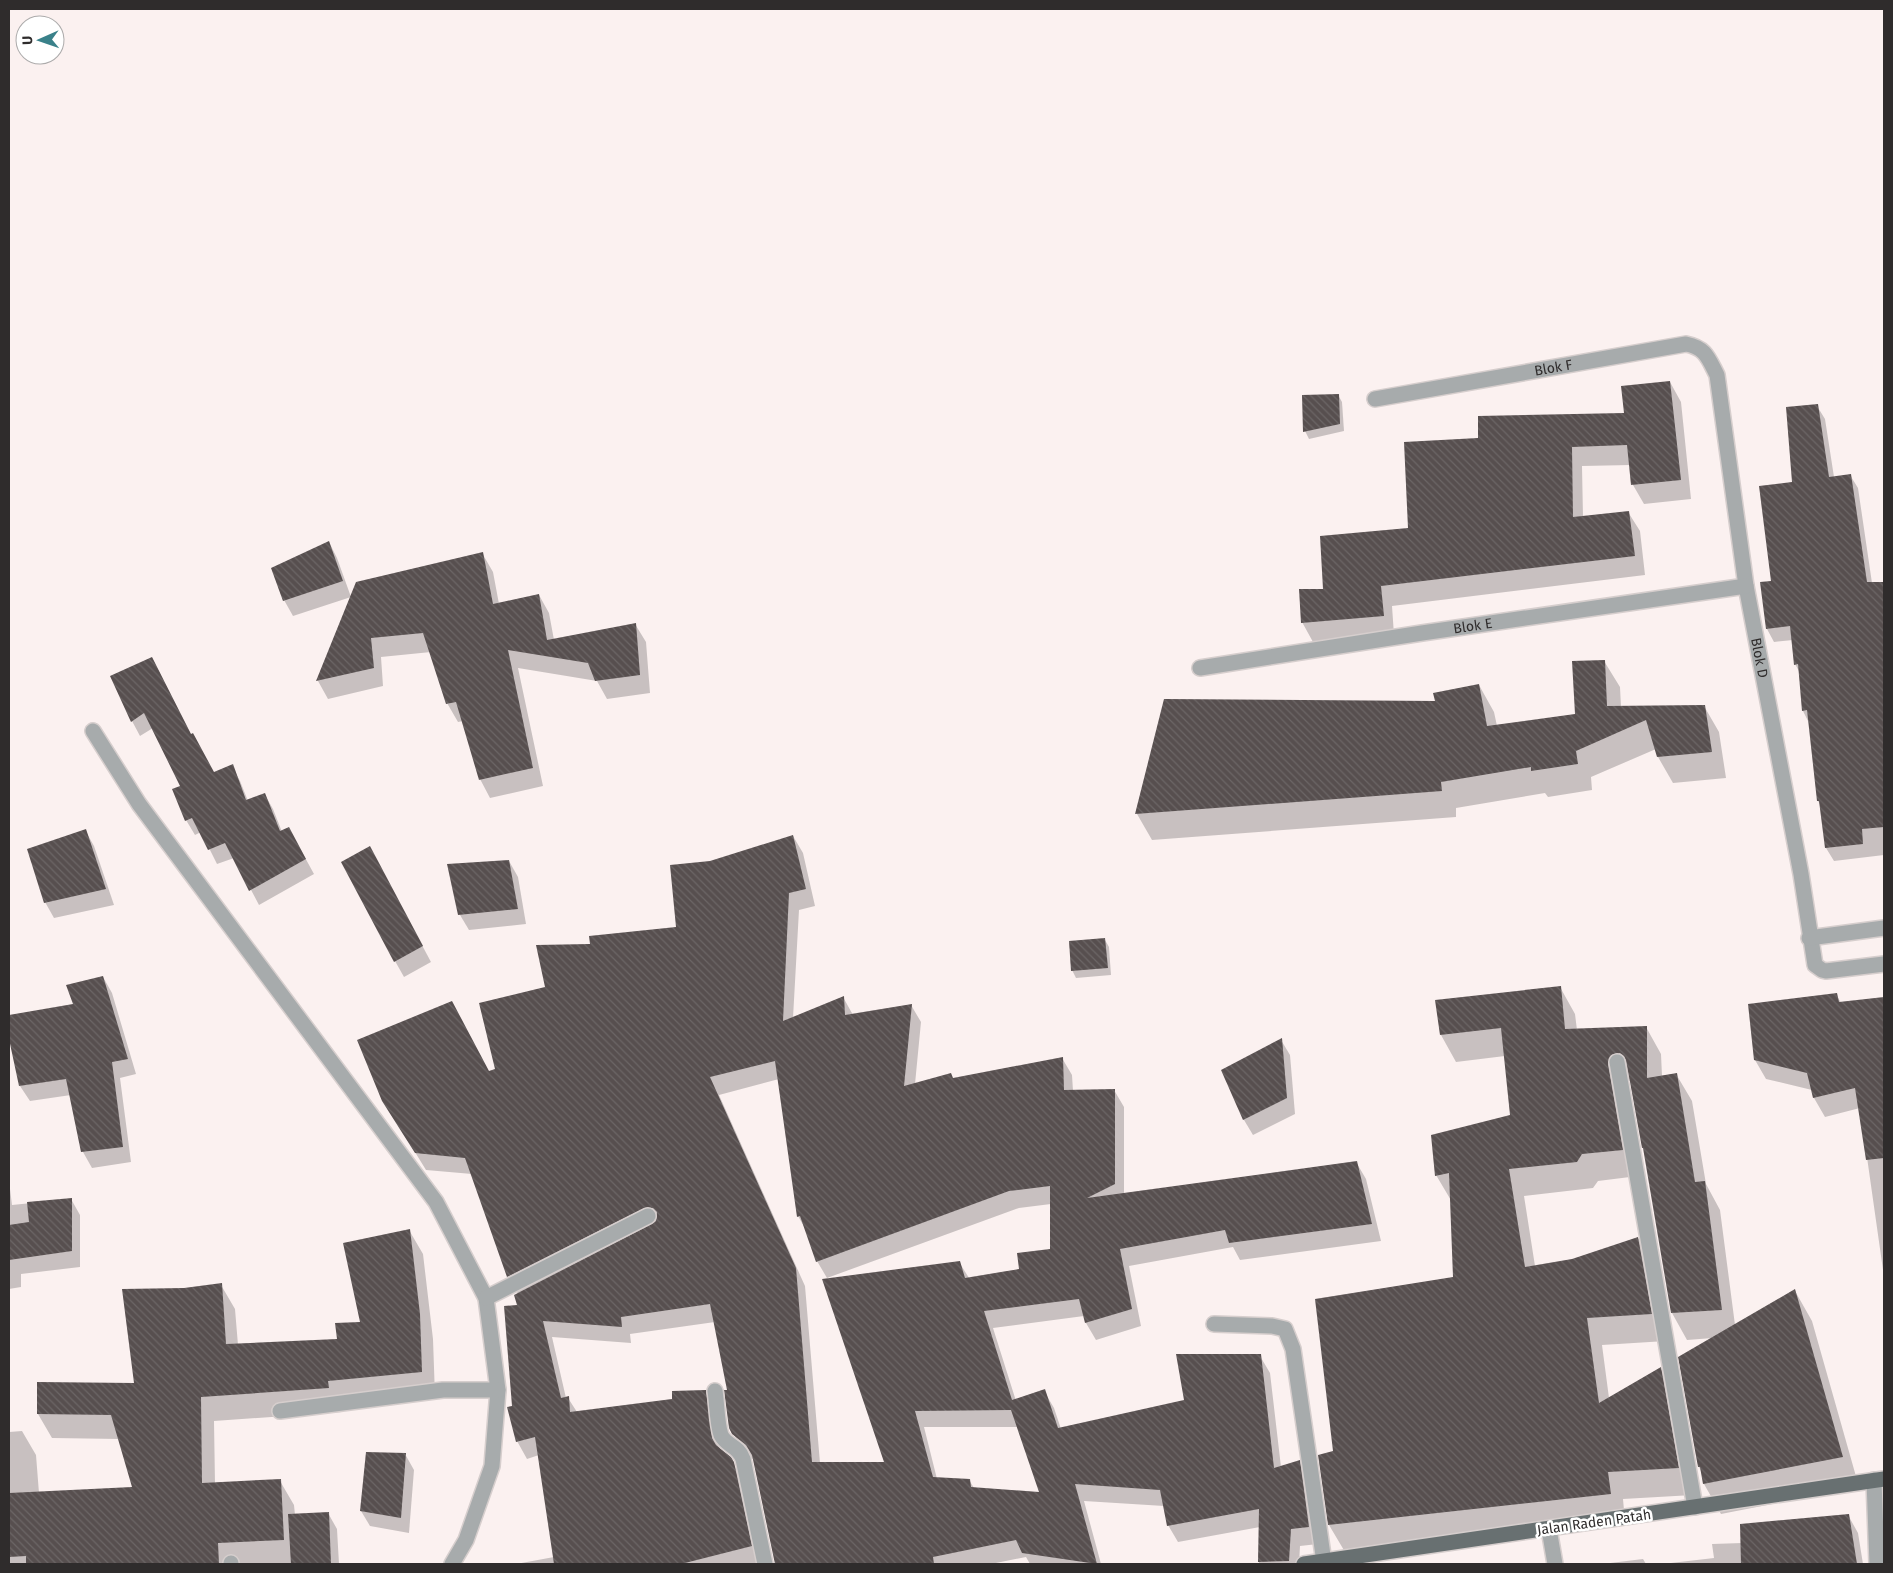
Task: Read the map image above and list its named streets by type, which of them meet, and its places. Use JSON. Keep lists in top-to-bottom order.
{
  "streets": {
    "main road": ["Jalan Raden Patah"],
    "street": ["Blok F", "Blok E", "Blok D"]
  },
  "crossings": [
    ["Blok F", "Blok D"],
    ["Blok E", "Blok D"]
  ],
  "north": "left"
}
